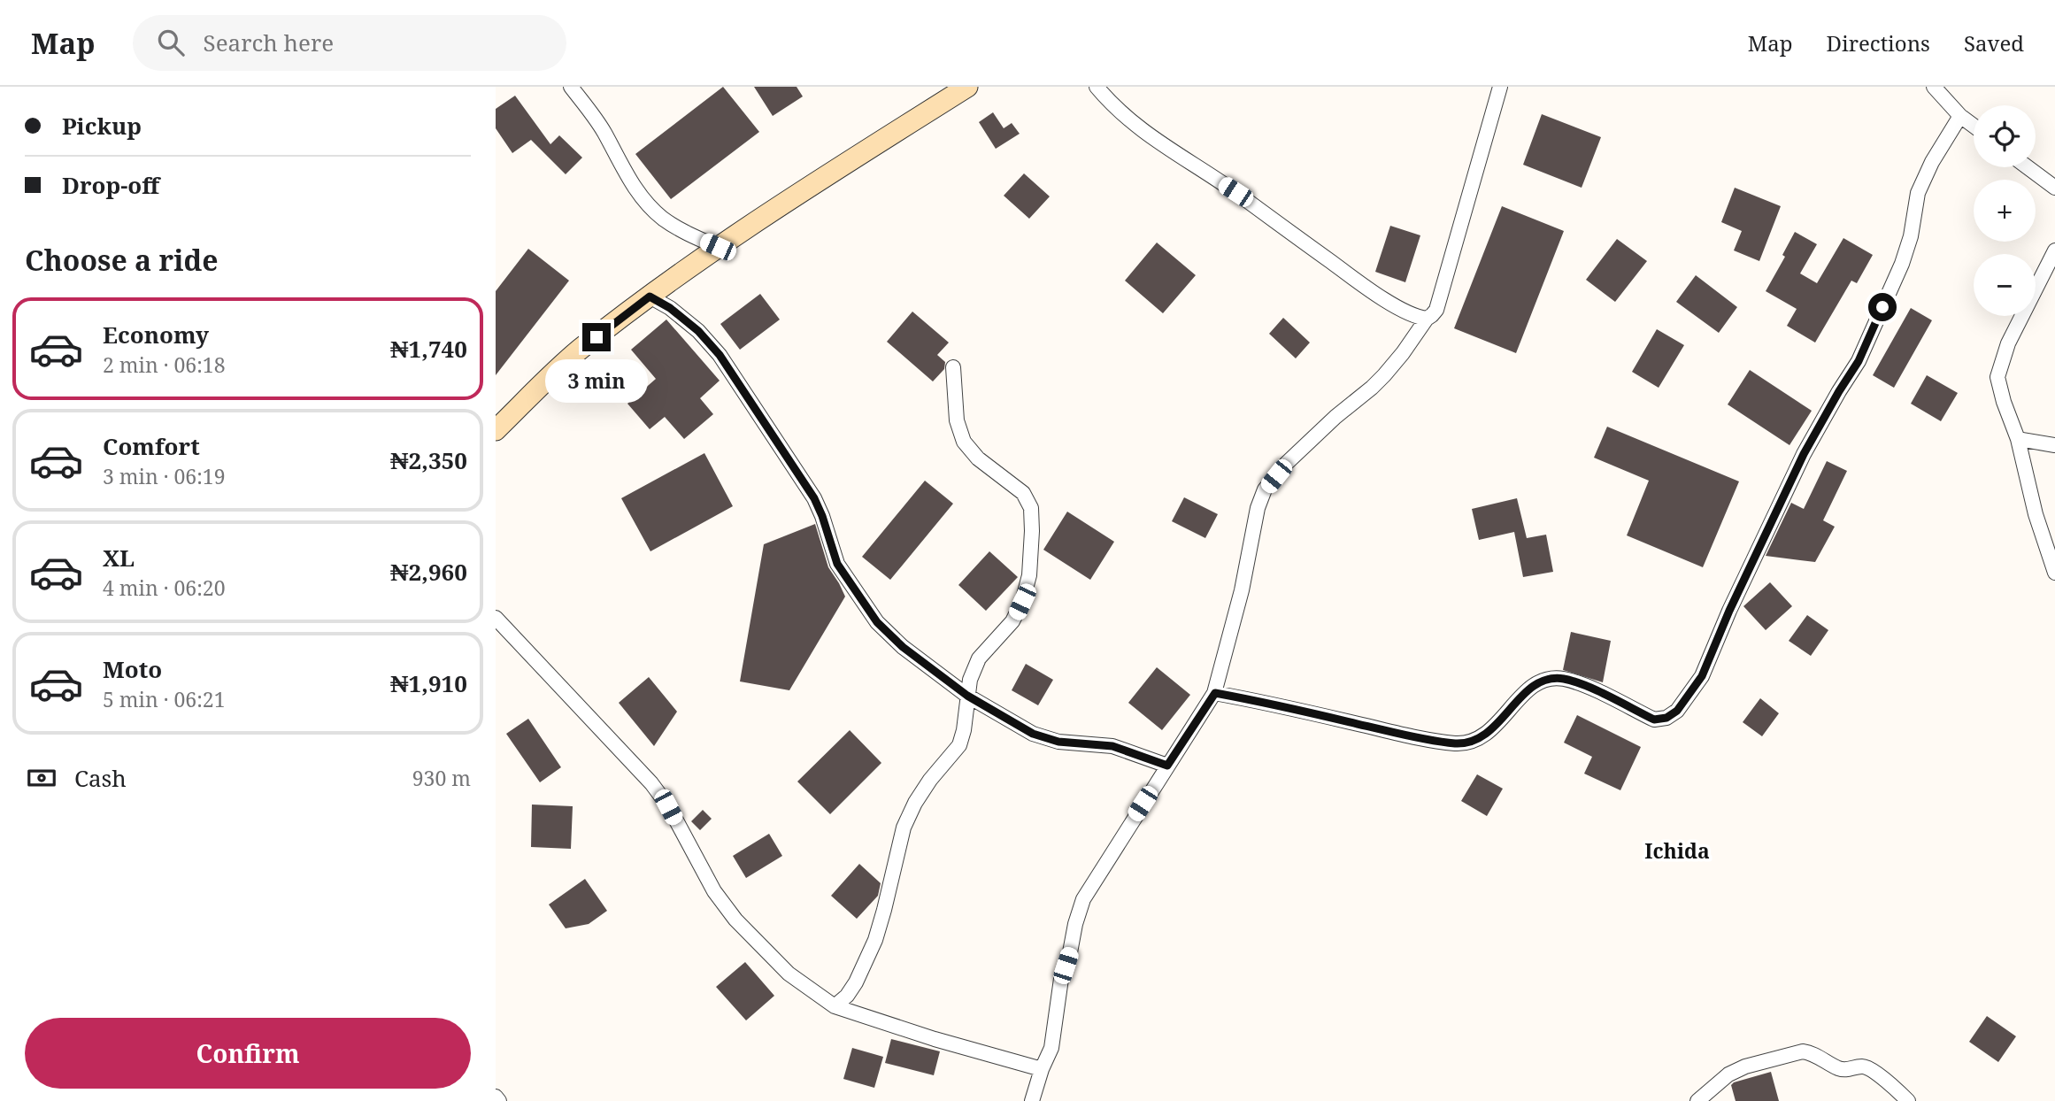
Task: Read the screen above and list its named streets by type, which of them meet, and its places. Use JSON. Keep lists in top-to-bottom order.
{
  "districts": ["Ichida"],
  "page": {
    "header": "Map",
    "search": "Search here",
    "nav": ["Map", "Directions", "Saved"],
    "banner": ["Pickup", "Drop-off"],
    "map_buttons": ["+", "−"],
    "heading": "Choose a ride",
    "list": [
      {
        "name": "Economy",
        "note": "2 min · 06:18",
        "value": "₦1,740"
      },
      {
        "name": "Comfort",
        "note": "3 min · 06:19",
        "value": "₦2,350"
      },
      {
        "name": "XL",
        "note": "4 min · 06:20",
        "value": "₦2,960"
      },
      {
        "name": "Moto",
        "note": "5 min · 06:21",
        "value": "₦1,910"
      }
    ],
    "bubble": "3 min",
    "pay": ["Cash", "930 m"],
    "buttons": "Confirm"
  }
}
